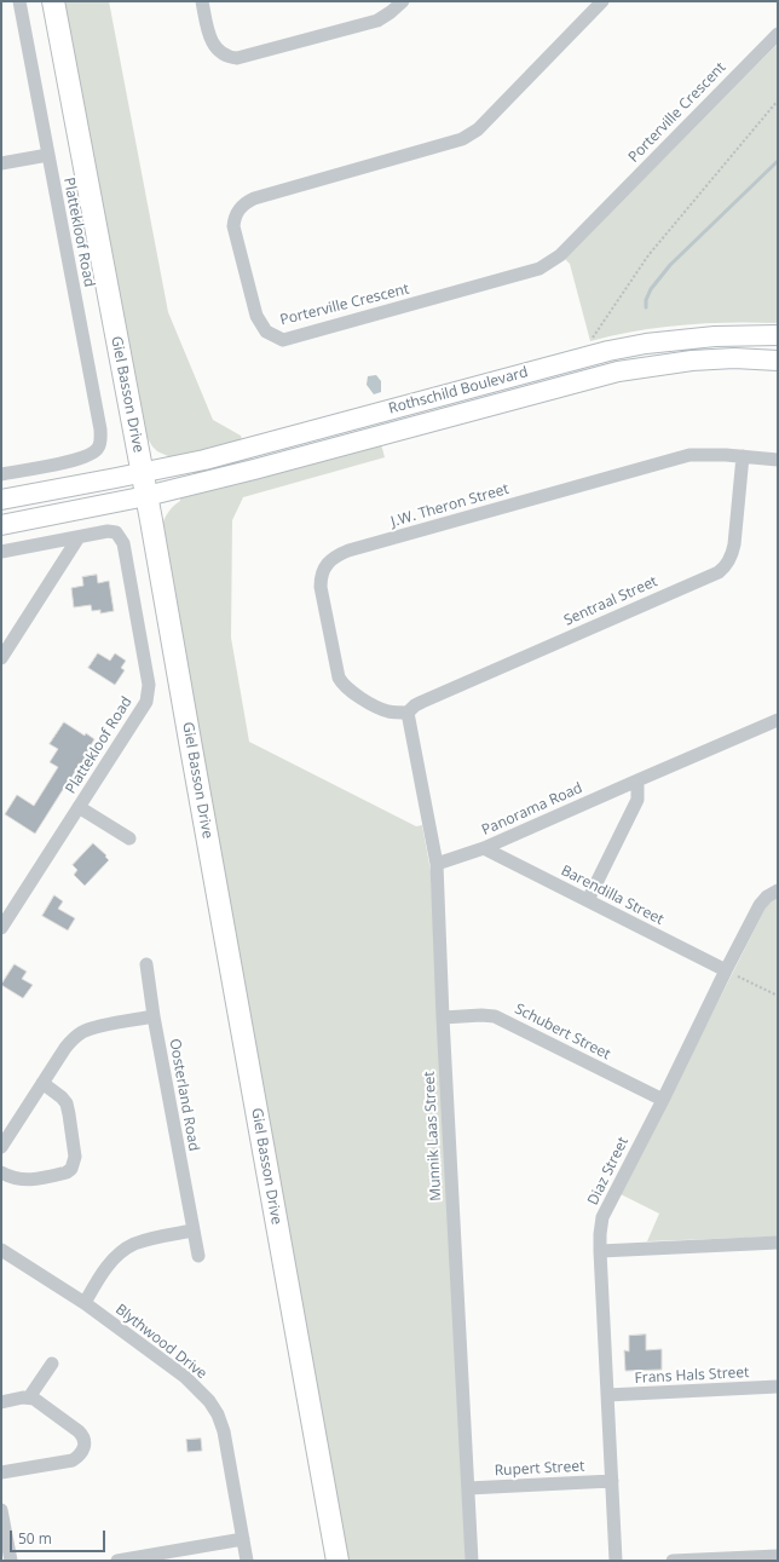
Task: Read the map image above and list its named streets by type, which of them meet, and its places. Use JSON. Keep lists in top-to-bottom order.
{
  "streets": {
    "main road": ["Giel Basson Drive"],
    "street": [
      "Porterville Crescent",
      "Plattekloof Road",
      "Rothschild Boulevard",
      "J.W. Theron Street",
      "Sentraal Street",
      "Panorama Road",
      "Barendilla Street",
      "Schubert Street",
      "Oosterland Road",
      "Munnik Laas Street",
      "Diaz Street",
      "Blythwood Drive",
      "Frans Hals Street",
      "Rupert Street"
    ]
  },
  "crossings": [
    ["Rothschild Boulevard", "Giel Basson Drive"],
    ["J.W. Theron Street", "Sentraal Street"],
    ["J.W. Theron Street", "Munnik Laas Street"],
    ["Sentraal Street", "Munnik Laas Street"],
    ["Panorama Road", "Barendilla Street"],
    ["Panorama Road", "Munnik Laas Street"],
    ["Barendilla Street", "Diaz Street"],
    ["Schubert Street", "Munnik Laas Street"],
    ["Schubert Street", "Diaz Street"],
    ["Munnik Laas Street", "Rupert Street"],
    ["Diaz Street", "Frans Hals Street"],
    ["Diaz Street", "Rupert Street"]
  ],
  "scale_bar": "50 m"
}
